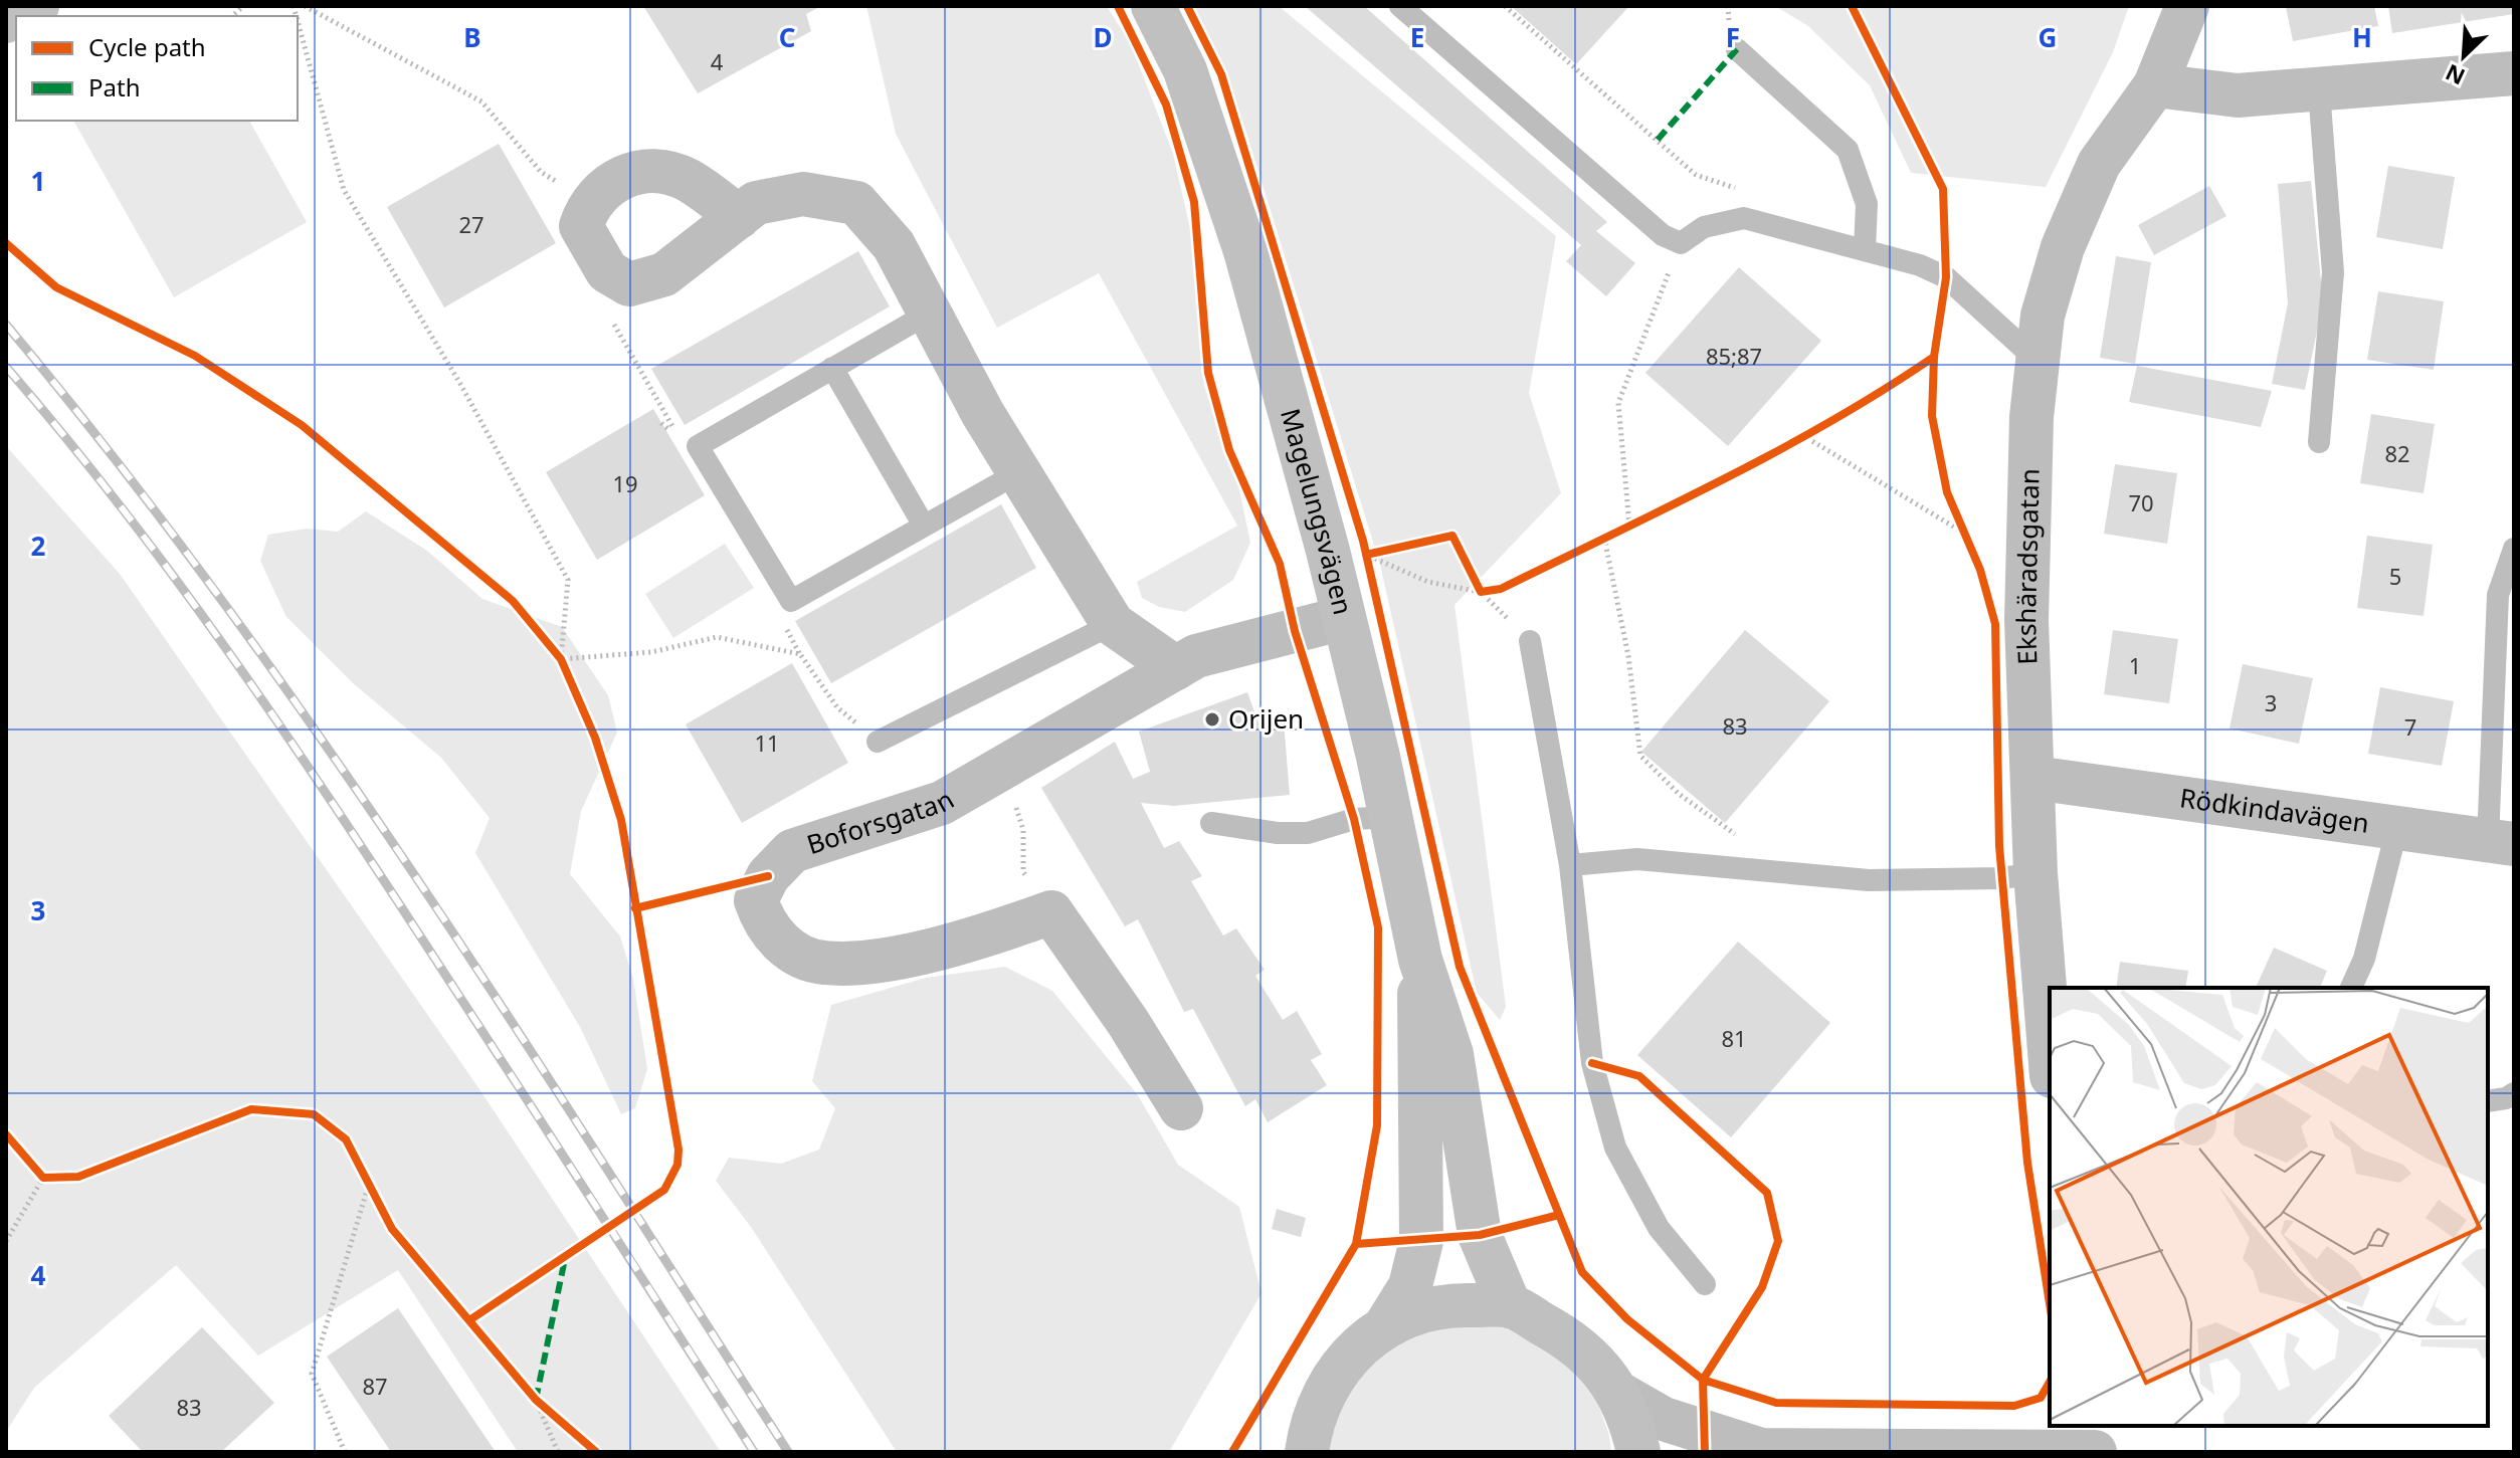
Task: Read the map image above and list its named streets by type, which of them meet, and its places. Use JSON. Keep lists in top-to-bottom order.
{
  "streets": {
    "main road": ["Magelungsvägen"],
    "street": ["Ekshäradsgatan", "Rödkindavägen", "Boforsgatan"]
  },
  "crossings": [
    ["Magelungsvägen", "Boforsgatan"],
    ["Ekshäradsgatan", "Rödkindavägen"]
  ],
  "places": ["Orijen"],
  "house_numbers": [
    "4",
    "27",
    "85;87",
    "82",
    "19",
    "70",
    "5",
    "1",
    "3",
    "83",
    "7",
    "11",
    "81",
    "87",
    "83"
  ],
  "legend": ["Cycle path", "Path"],
  "north": "bottom left",
  "grid": {
    "columns": [
      "B",
      "C",
      "D",
      "E",
      "F",
      "G",
      "H"
    ],
    "rows": [
      "1",
      "2",
      "3",
      "4"
    ]
  }
}
